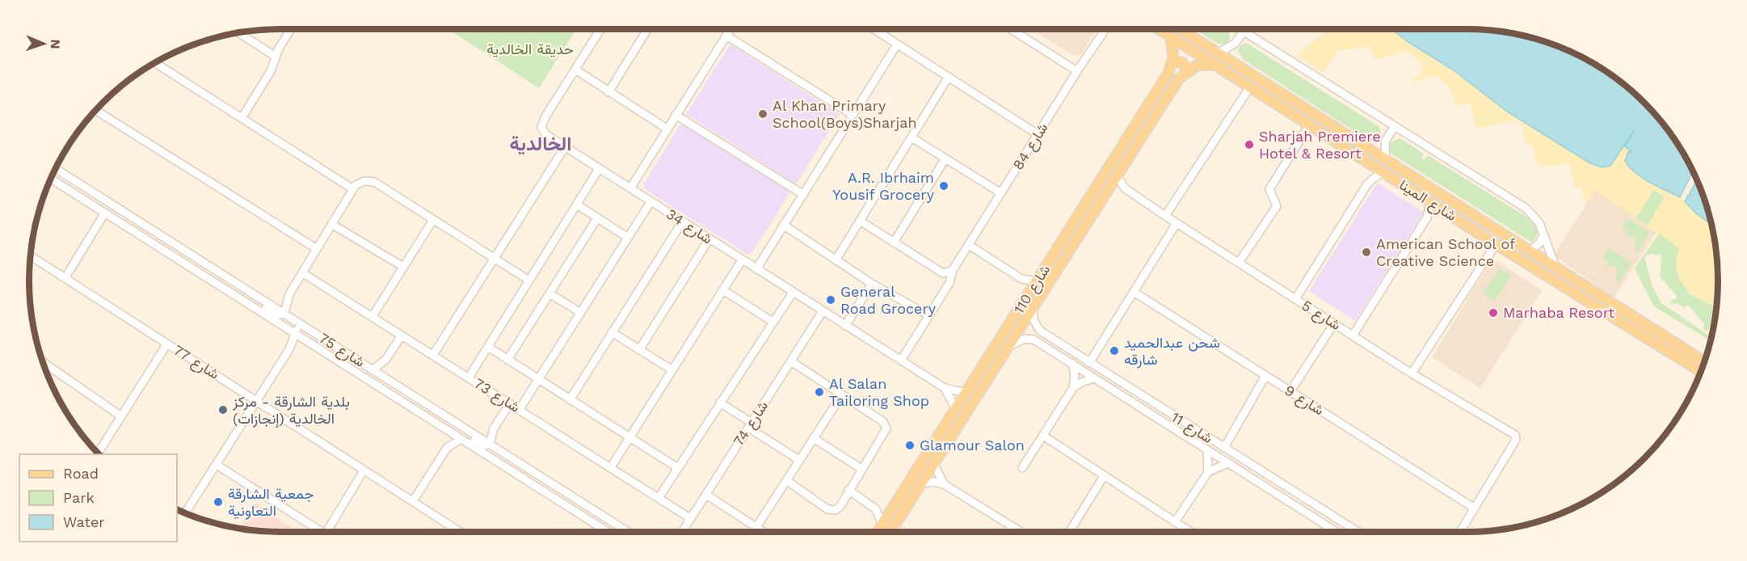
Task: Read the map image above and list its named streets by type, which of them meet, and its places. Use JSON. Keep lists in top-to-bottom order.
{
  "streets": {
    "main road": ["شارع المينا", "شارع 110"],
    "street": [
      "شارع 84",
      "شارع 34",
      "شارع 5",
      "شارع 75",
      "شارع 77",
      "شارع 73",
      "شارع 9",
      "شارع 74",
      "شارع 11"
    ]
  },
  "crossings": [
    ["شارع 84", "شارع 34"],
    ["شارع 34", "شارع 110"],
    ["شارع 34", "شارع 74"],
    ["شارع 110", "شارع 5"],
    ["شارع 110", "شارع 11"],
    ["شارع 5", "شارع 9"],
    ["شارع 73", "شارع 74"]
  ],
  "districts": ["الخالدية"],
  "parks": ["حديقة الخالدية"],
  "places": [
    "Al Khan Primary School(Boys)Sharjah",
    "Sharjah Premiere Hotel & Resort",
    "A.R. Ibrhaim Yousif Grocery",
    "American School of Creative Science",
    "General Road Grocery",
    "Marhaba Resort",
    "شحن عبدالحميد شارقه",
    "Al Salan Tailoring Shop",
    "بلدية الشارقة - مركز الخالدية (إنجازات)",
    "Glamour Salon",
    "جمعية الشارقة التعاونية"
  ],
  "legend": ["Road", "Park", "Water"],
  "north": "right"
}
